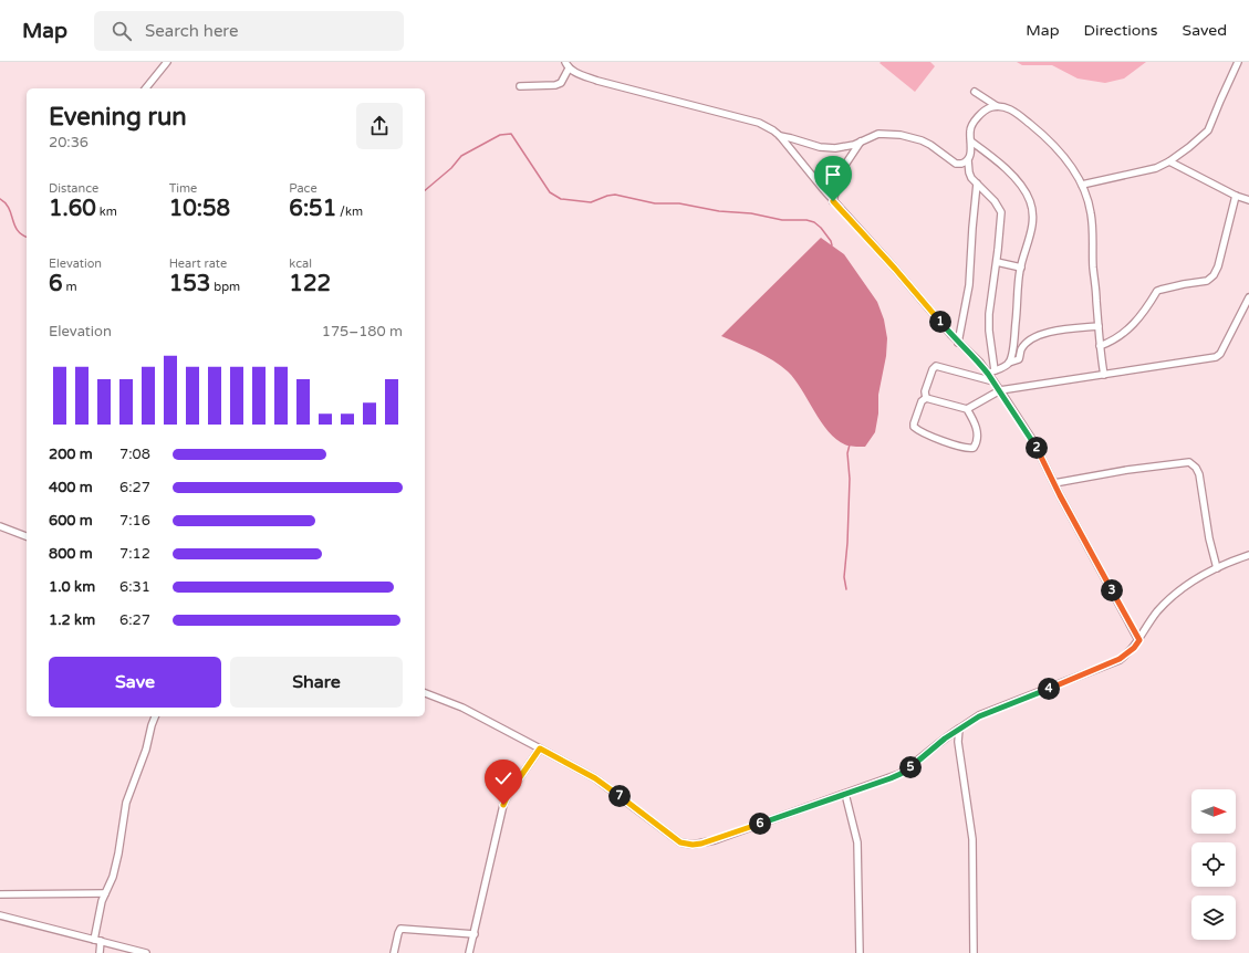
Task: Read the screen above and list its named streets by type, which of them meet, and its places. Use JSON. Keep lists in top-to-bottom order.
{
  "north": "right",
  "page": {
    "header": "Map",
    "search": "Search here",
    "nav": ["Map", "Directions", "Saved"],
    "heading": ["Evening run", "20:36"],
    "stats": [
      ["Distance", "1.60 km"],
      ["Time", "10:58"],
      ["Pace", "6:51 /km"],
      ["Elevation", "6 m"],
      ["Heart rate", "153 bpm"],
      ["kcal", "122"]
    ],
    "pins": [
      "1",
      "2",
      "3",
      "4",
      "5",
      "7",
      "6"
    ],
    "chart": ["Elevation", "175–180 m"],
    "list": [
      {
        "name": "200 m",
        "note": "7:08"
      },
      {
        "name": "400 m",
        "note": "6:27"
      },
      {
        "name": "600 m",
        "note": "7:16"
      },
      {
        "name": "800 m",
        "note": "7:12"
      },
      {
        "name": "1.0 km",
        "note": "6:31"
      },
      {
        "name": "1.2 km",
        "note": "6:27"
      }
    ],
    "buttons": ["Save", "Share"]
  }
}
